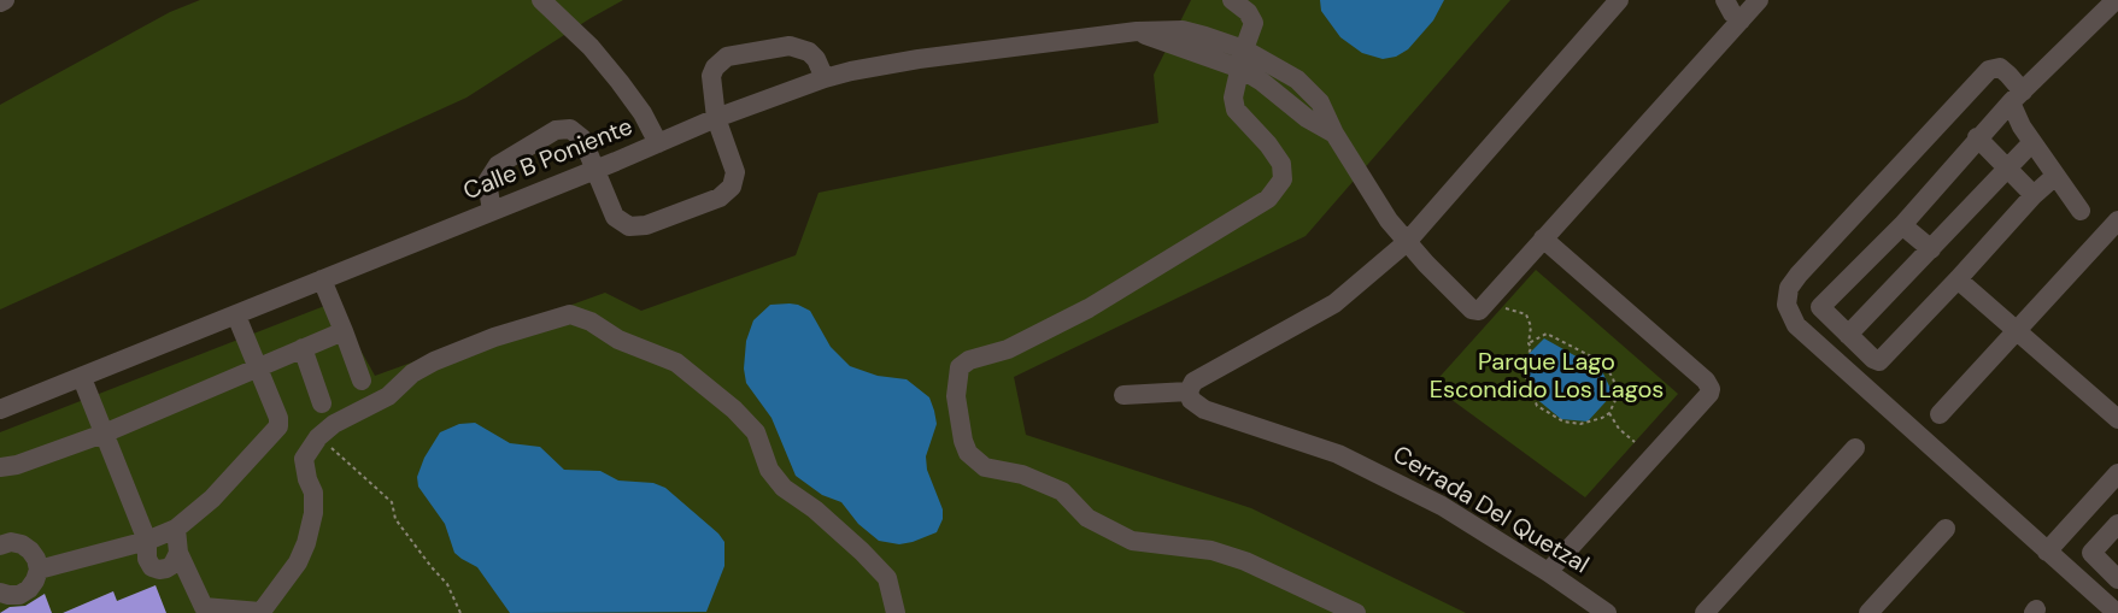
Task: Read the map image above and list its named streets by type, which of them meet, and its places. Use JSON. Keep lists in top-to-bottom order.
{
  "streets": {
    "street": ["Calle B Poniente", "Cerrada Del Quetzal"]
  },
  "parks": ["Parque Lago Escondido Los Lagos"]
}
